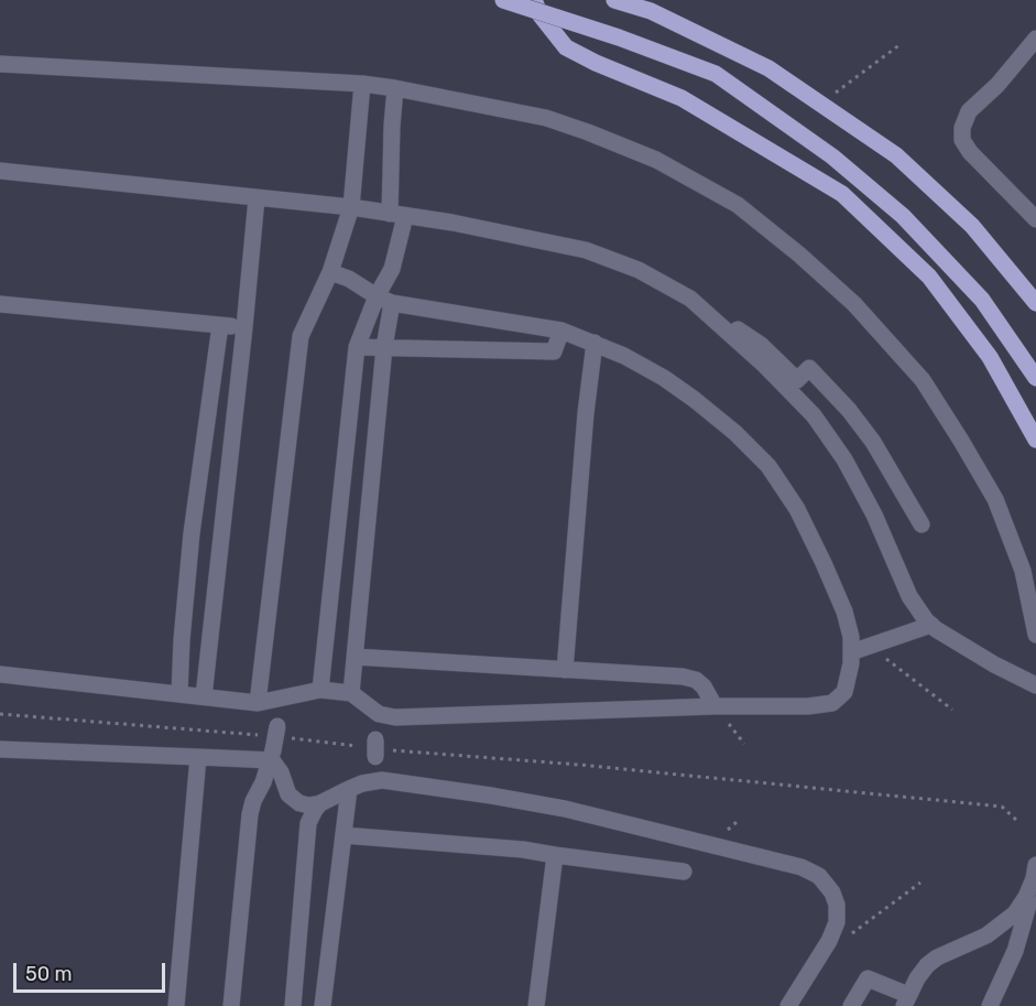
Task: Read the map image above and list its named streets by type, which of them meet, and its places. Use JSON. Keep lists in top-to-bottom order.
{
  "scale_bar": "50 m"
}
